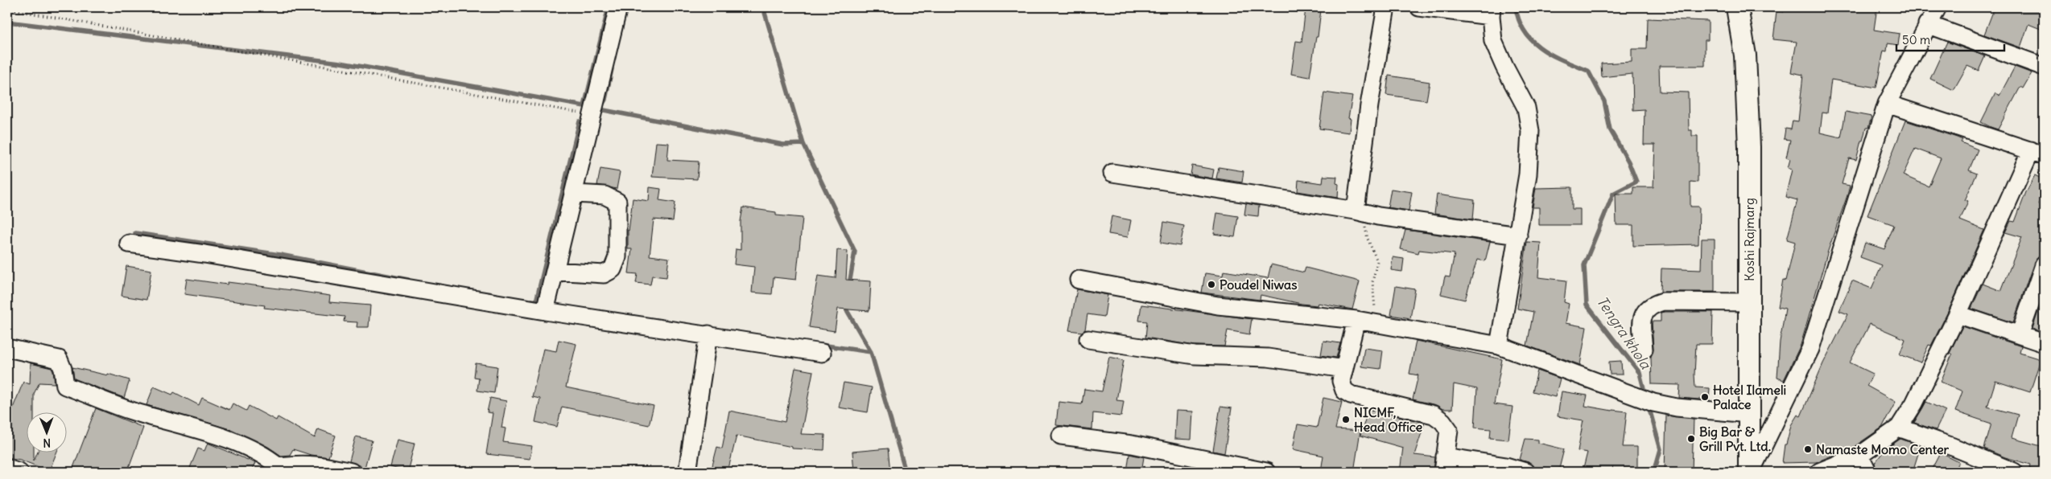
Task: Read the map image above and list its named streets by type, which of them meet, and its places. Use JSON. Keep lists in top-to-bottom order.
{
  "streets": {
    "main road": ["Koshi Rajmarg"]
  },
  "water": ["Tengra khola"],
  "places": [
    "Poudel Niwas",
    "Hotel Ilameli Palace",
    "NICMF, Head Office",
    "Big Bar & Grill Pvt. Ltd.",
    "Namaste Momo Center"
  ],
  "scale_bar": "50 m",
  "north": "bottom"
}
